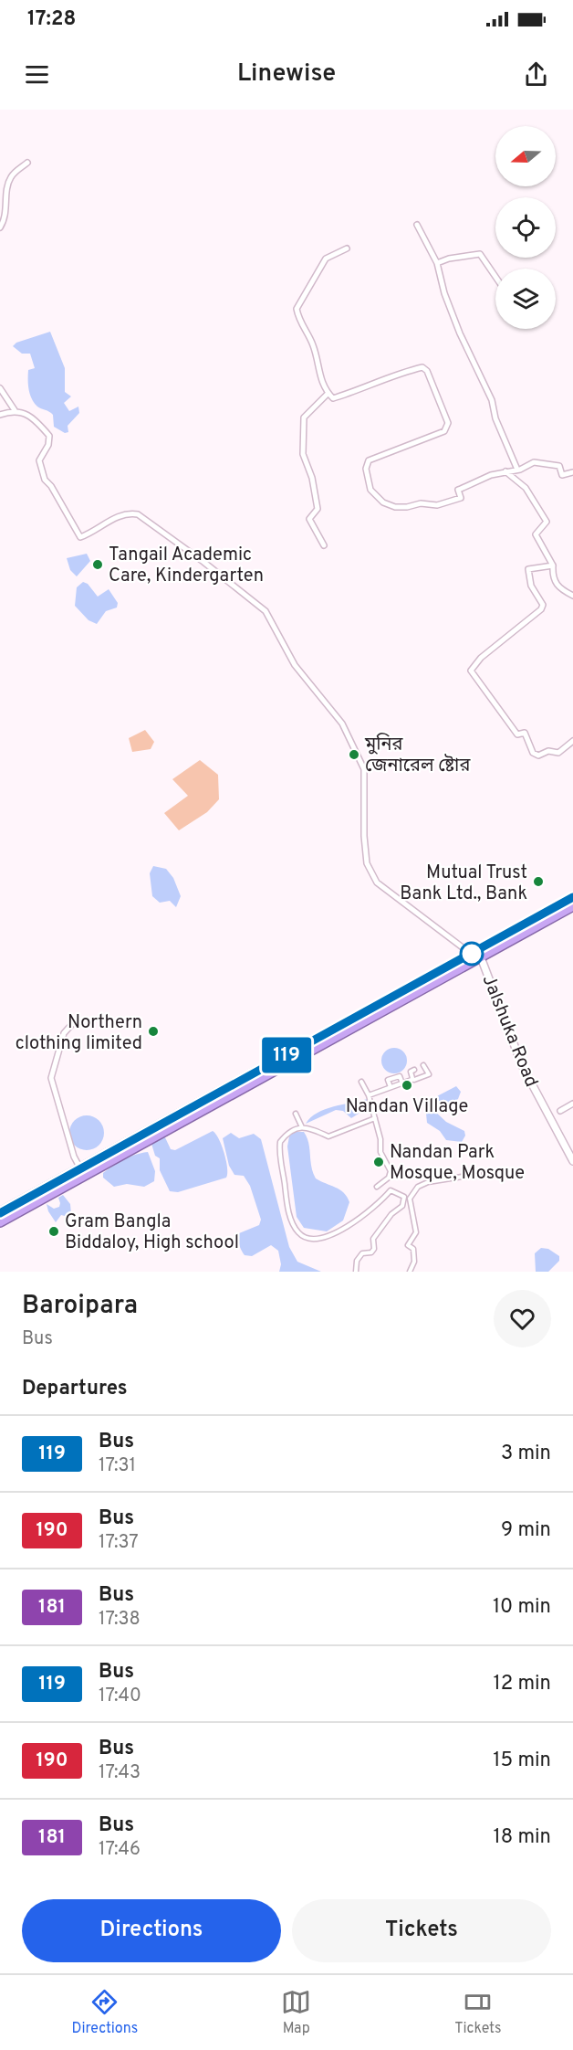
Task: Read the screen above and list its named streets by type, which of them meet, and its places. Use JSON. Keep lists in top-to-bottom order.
{
  "streets": {
    "street": ["Jalshuka Road"]
  },
  "places": [
    "Tangail Academic Care, Kindergarten",
    "মুনির জেনারেল ষ্টোর",
    "Mutual Trust Bank Ltd., Bank",
    "Northern clothing limited",
    "Nandan Village",
    "Nandan Park Mosque, Mosque",
    "Gram Bangla Biddaloy, High school"
  ],
  "lines": ["bus line 119"],
  "north": "left",
  "page": {
    "status": "17:28",
    "header": "Linewise",
    "on_map": "119",
    "heading": [
      ["Baroipara", "Bus"],
      "Departures"
    ],
    "list": [
      {
        "mark": "119",
        "name": "Bus",
        "note": "17:31",
        "value": "3 min"
      },
      {
        "mark": "190",
        "name": "Bus",
        "note": "17:37",
        "value": "9 min"
      },
      {
        "mark": "181",
        "name": "Bus",
        "note": "17:38",
        "value": "10 min"
      },
      {
        "mark": "119",
        "name": "Bus",
        "note": "17:40",
        "value": "12 min"
      },
      {
        "mark": "190",
        "name": "Bus",
        "note": "17:43",
        "value": "15 min"
      },
      {
        "mark": "181",
        "name": "Bus",
        "note": "17:46",
        "value": "18 min"
      }
    ],
    "buttons": ["Directions", "Tickets"],
    "tabs": ["Directions", "Map", "Tickets"]
  }
}
